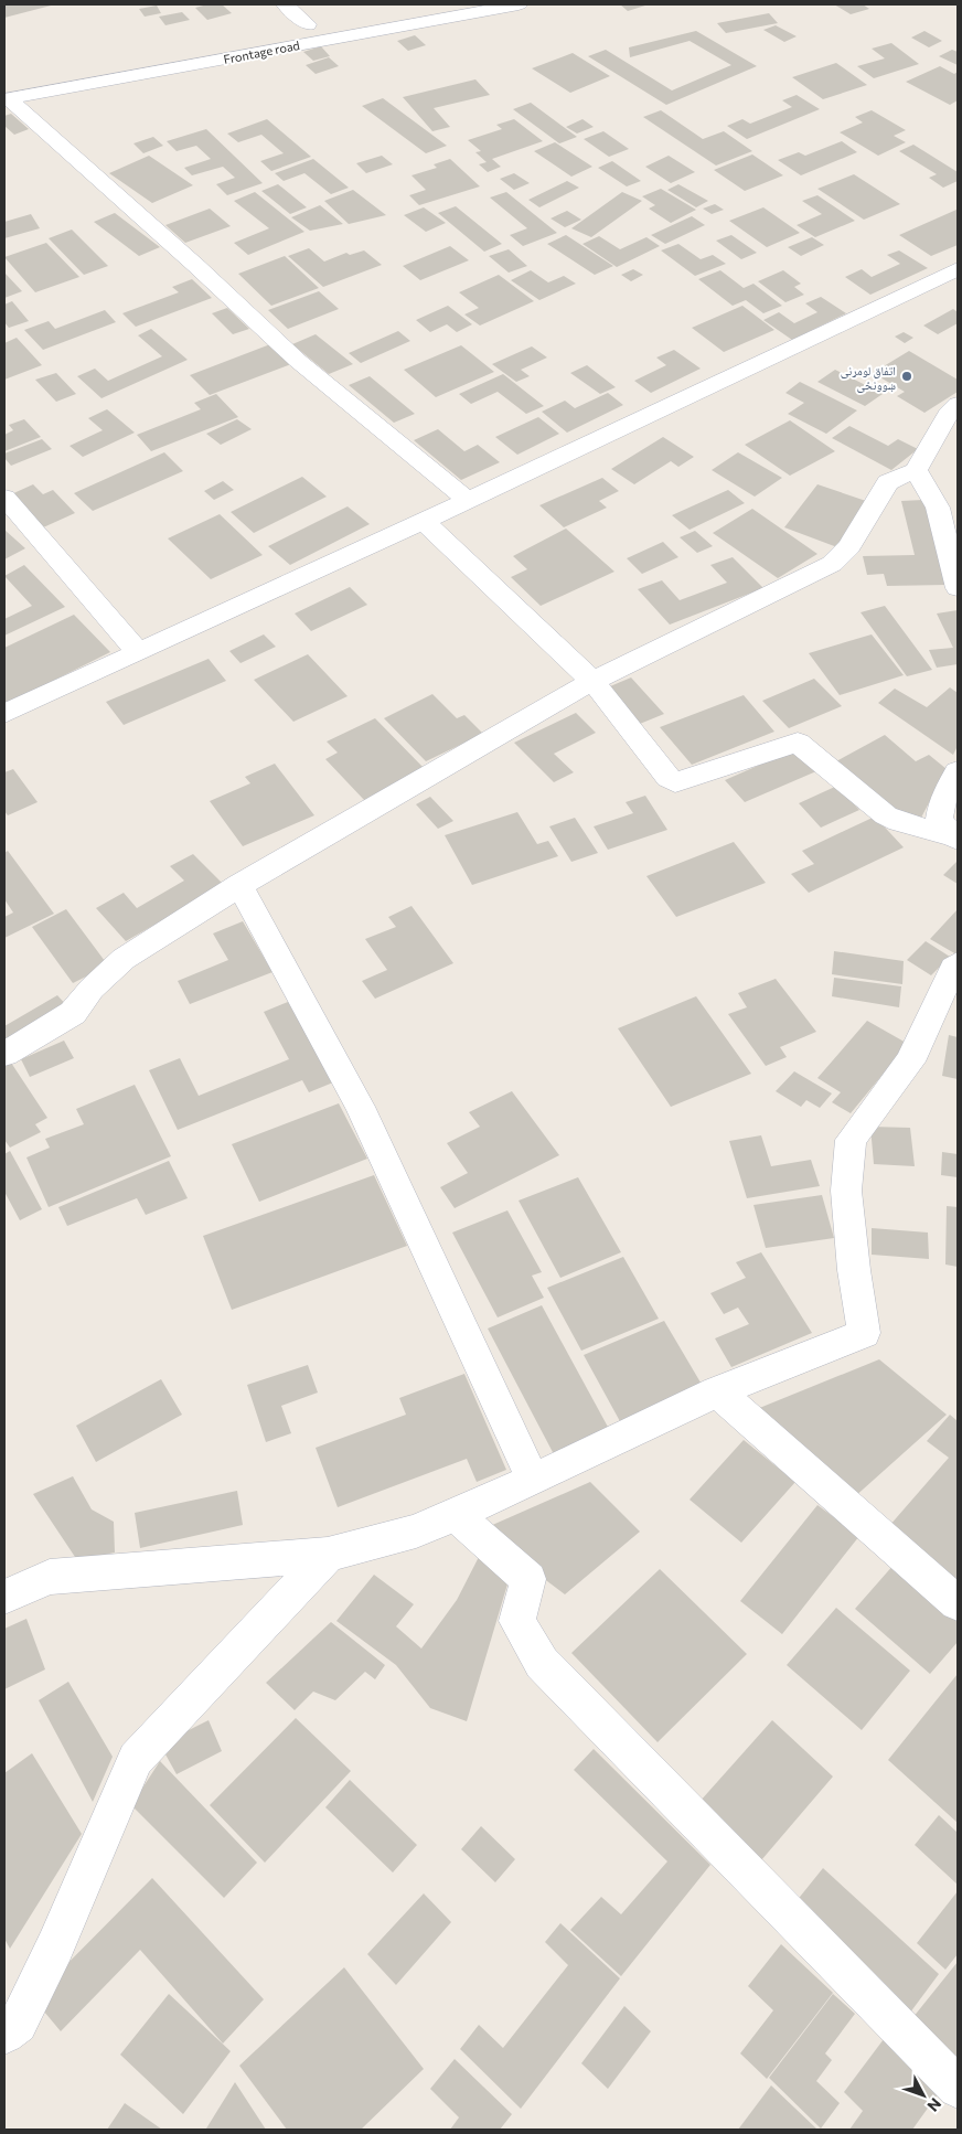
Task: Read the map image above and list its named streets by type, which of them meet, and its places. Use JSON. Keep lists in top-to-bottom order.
{
  "streets": {
    "street": ["Frontage road"]
  },
  "places": ["اتفاق لومړنی ښوونځی"],
  "north": "bottom right"
}
